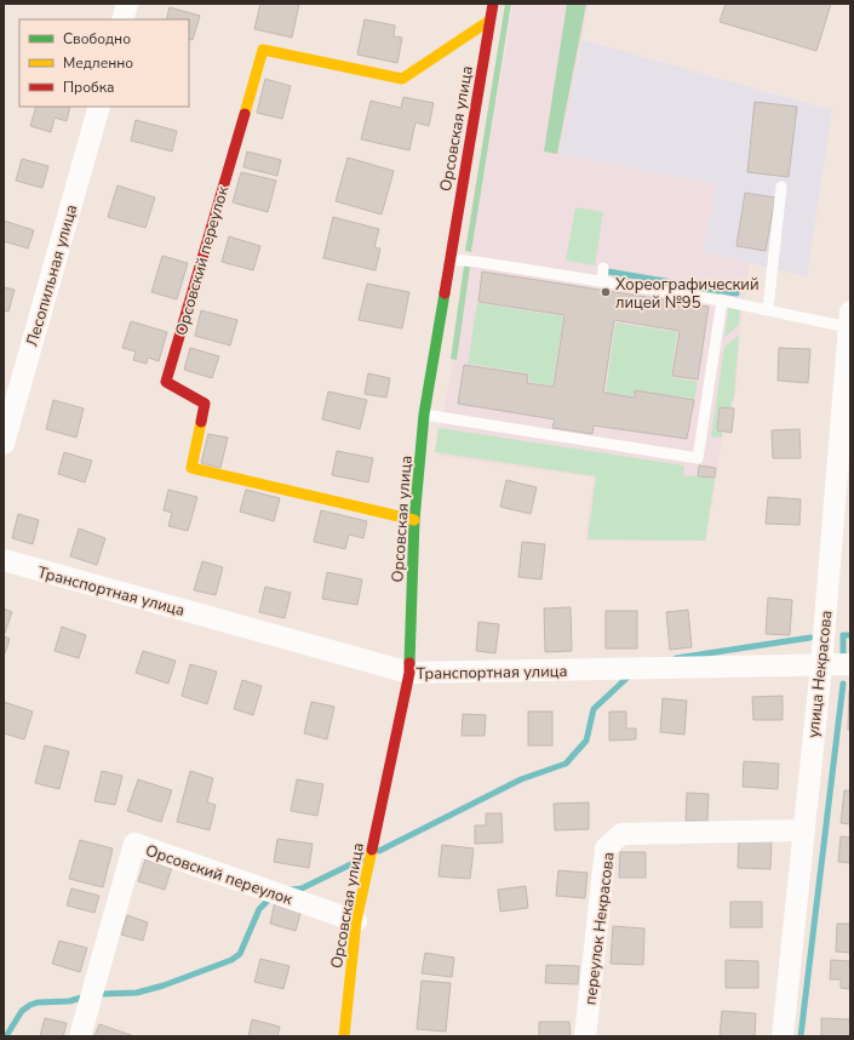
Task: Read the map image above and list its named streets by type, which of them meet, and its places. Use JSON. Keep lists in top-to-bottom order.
{
  "streets": {
    "street": [
      "Орсовская улица",
      "Орсовский переулок",
      "Лесопильная улица",
      "Транспортная улица",
      "улица Некрасова",
      "переулок Некрасова"
    ]
  },
  "crossings": [
    ["Орсовская улица", "Орсовский переулок"],
    ["Орсовская улица", "Транспортная улица"],
    ["Транспортная улица", "улица Некрасова"],
    ["улица Некрасова", "переулок Некрасова"]
  ],
  "places": ["Хореографический лицей №95"],
  "legend": ["Свободно", "Медленно", "Пробка"]
}
